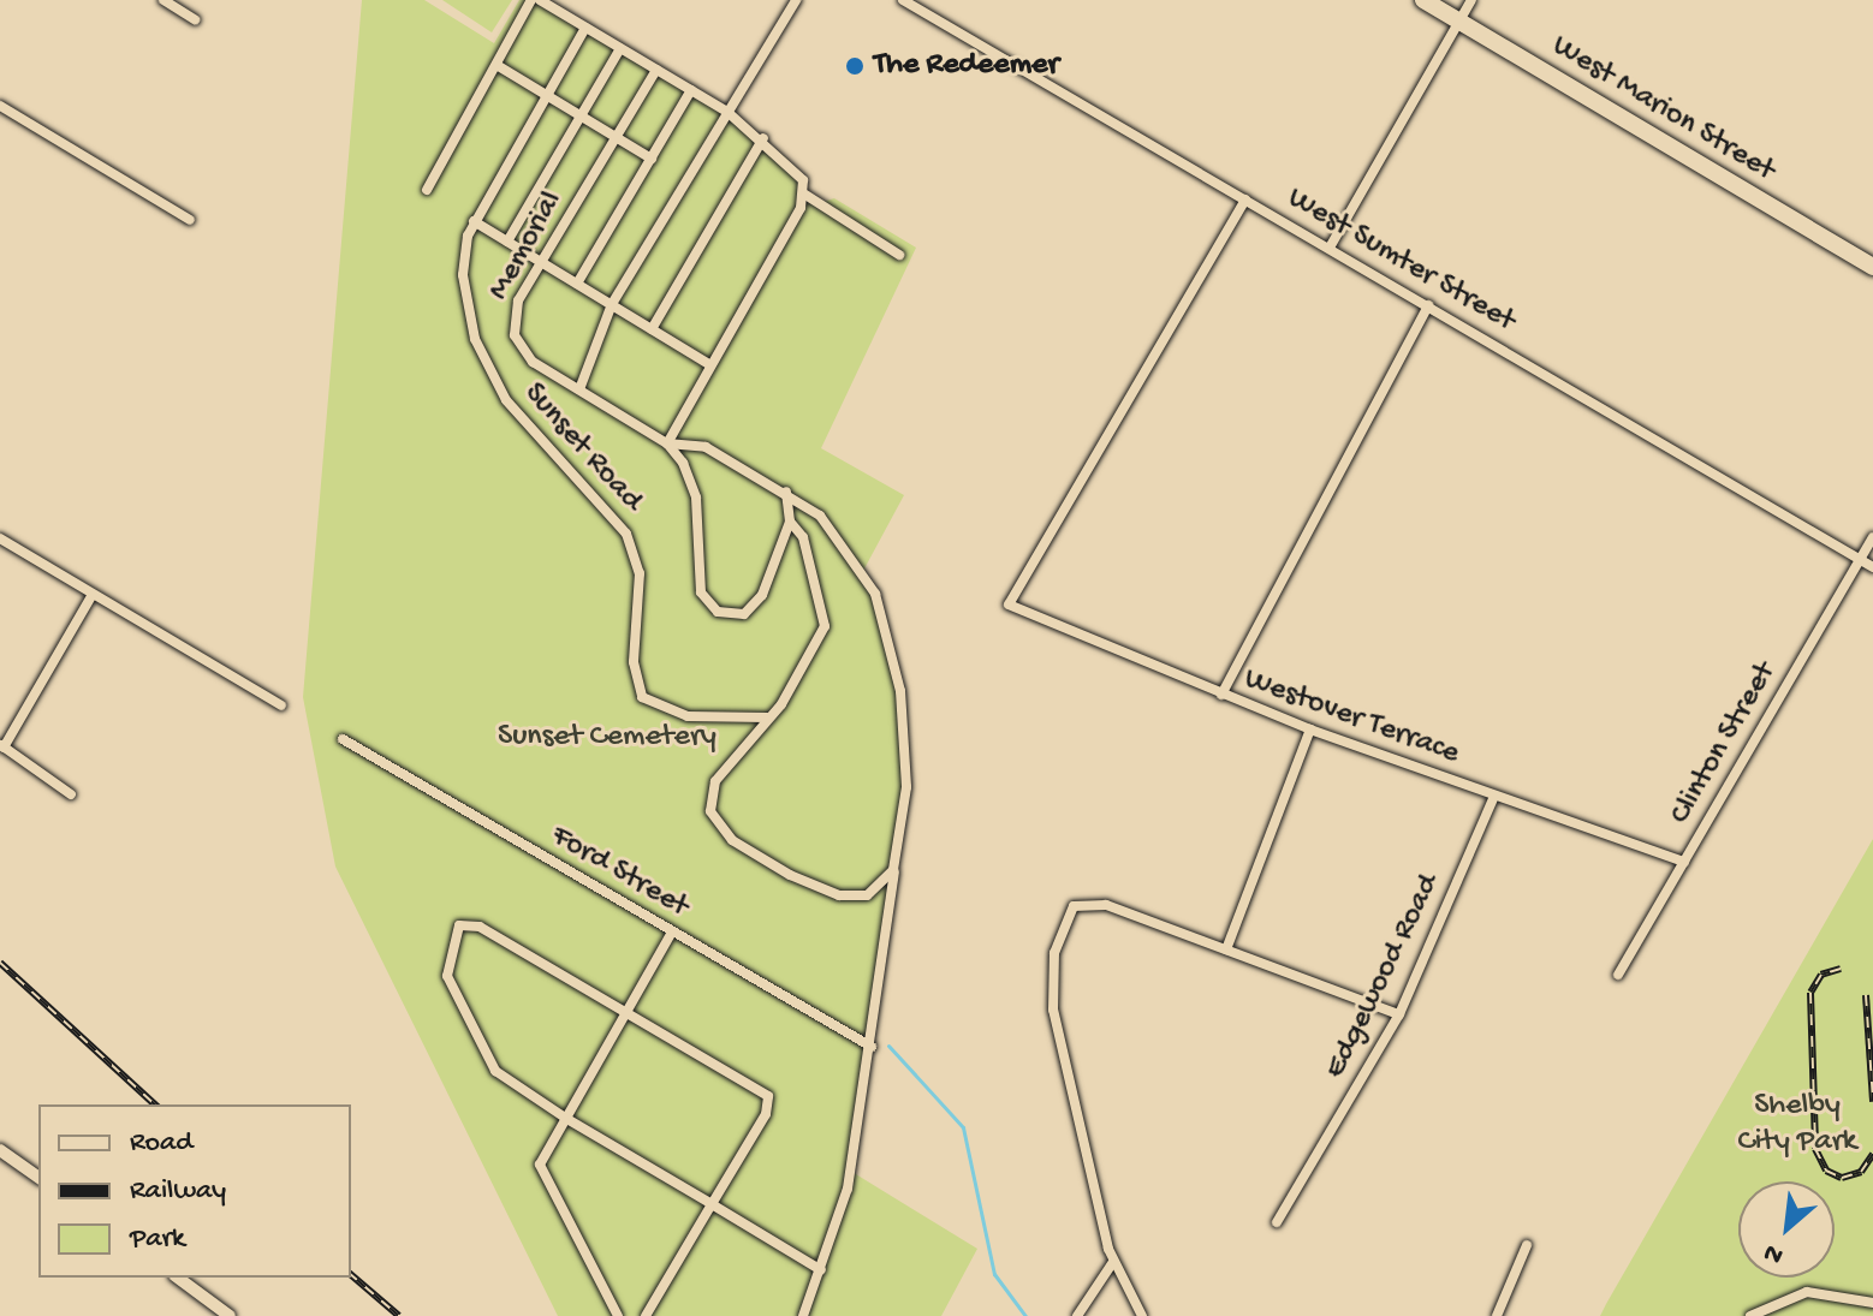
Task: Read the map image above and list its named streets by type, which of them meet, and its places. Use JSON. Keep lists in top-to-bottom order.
{
  "streets": {
    "main road": ["West Marion Street"],
    "street": [
      "Memorial",
      "West Sumter Street",
      "Sunset Road",
      "Westover Terrace",
      "Clinton Street",
      "Ford Street",
      "Edgewood Road"
    ]
  },
  "crossings": [
    ["West Sumter Street", "Westover Terrace"],
    ["West Sumter Street", "Clinton Street"],
    ["Westover Terrace", "Clinton Street"],
    ["Westover Terrace", "Edgewood Road"]
  ],
  "parks": ["Sunset Cemetery", "Shelby City Park"],
  "places": ["The Redeemer"],
  "legend": ["Road", "Railway", "Park"],
  "north": "bottom left"
}
